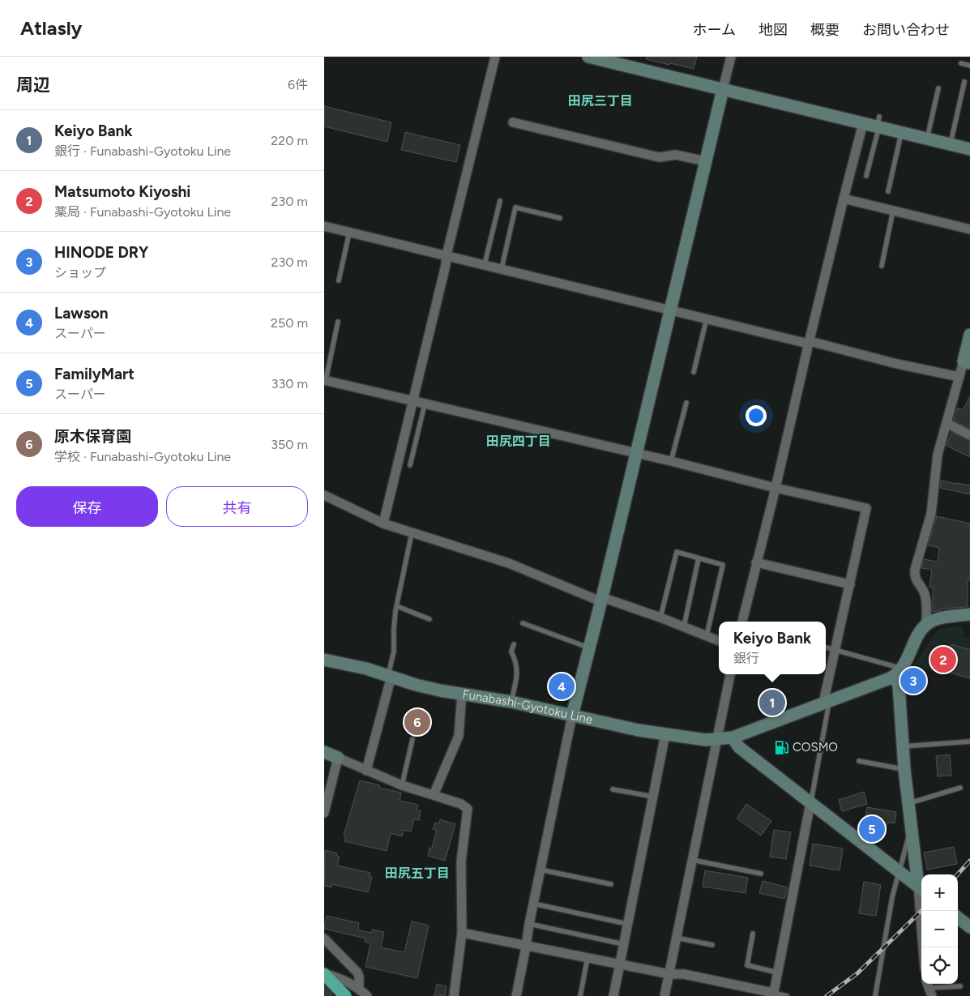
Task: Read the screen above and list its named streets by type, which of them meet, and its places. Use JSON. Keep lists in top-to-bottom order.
{
  "streets": {
    "street": ["Funabashi-Gyotoku Line"]
  },
  "districts": ["田尻三丁目", "田尻四丁目", "田尻五丁目"],
  "places": {
    "fuel station": ["COSMO"]
  },
  "page": {
    "header": "Atlasly",
    "nav": [
      "ホーム",
      "地図",
      "概要",
      "お問い合わせ"
    ],
    "heading": ["周辺", "6件"],
    "list": [
      {
        "mark": "1",
        "name": "Keiyo Bank",
        "note": "銀行 · Funabashi-Gyotoku Line",
        "value": "220 m"
      },
      {
        "mark": "2",
        "name": "Matsumoto Kiyoshi",
        "note": "薬局 · Funabashi-Gyotoku Line",
        "value": "230 m"
      },
      {
        "mark": "3",
        "name": "HINODE DRY",
        "note": "ショップ",
        "value": "230 m"
      },
      {
        "mark": "4",
        "name": "Lawson",
        "note": "スーパー",
        "value": "250 m"
      },
      {
        "mark": "5",
        "name": "FamilyMart",
        "note": "スーパー",
        "value": "330 m"
      },
      {
        "mark": "6",
        "name": "原木保育園",
        "note": "学校 · Funabashi-Gyotoku Line",
        "value": "350 m"
      }
    ],
    "buttons": ["保存", "共有"],
    "popup": ["Keiyo Bank", "銀行"],
    "pins": [
      "2",
      "3",
      "4",
      "1",
      "6",
      "5"
    ],
    "map_buttons": ["+", "−"]
  }
}
